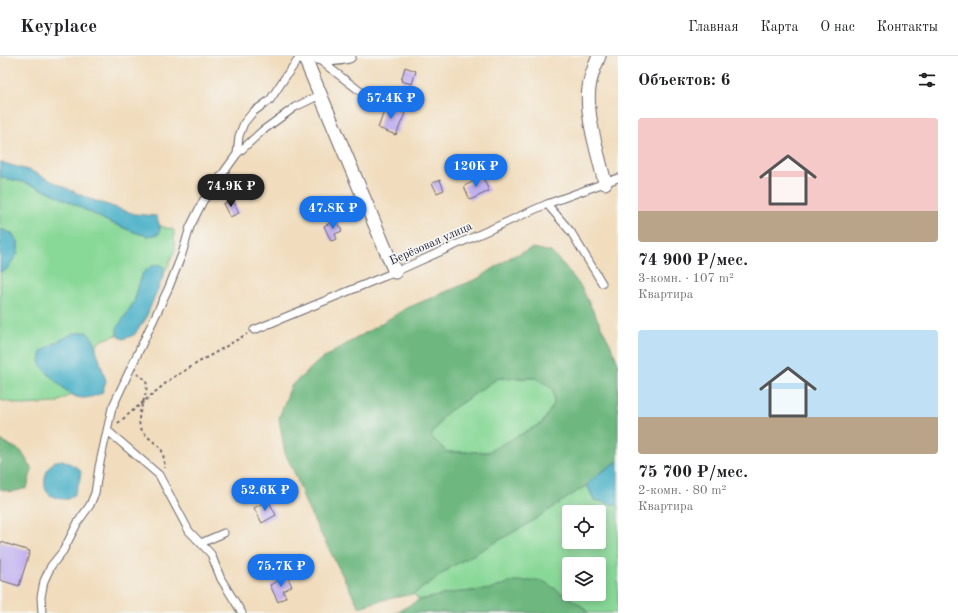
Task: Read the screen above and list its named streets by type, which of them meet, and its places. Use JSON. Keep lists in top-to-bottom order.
{
  "streets": {
    "lane": ["Берёзовая улица"]
  },
  "page": {
    "header": "Keyplace",
    "nav": [
      "Главная",
      "Карта",
      "О нас",
      "Контакты"
    ],
    "heading": "Объектов: 6",
    "price": [
      "57.4K ₽",
      "120K ₽",
      "74.9K ₽",
      "47.8K ₽",
      "52.6K ₽",
      "75.7K ₽"
    ],
    "list": [
      {
        "name": "74 900 ₽/мес.",
        "note": "3-комн. · 107 m² · Квартира"
      },
      {
        "name": "75 700 ₽/мес.",
        "note": "2-комн. · 80 m² · Квартира"
      }
    ]
  }
}
